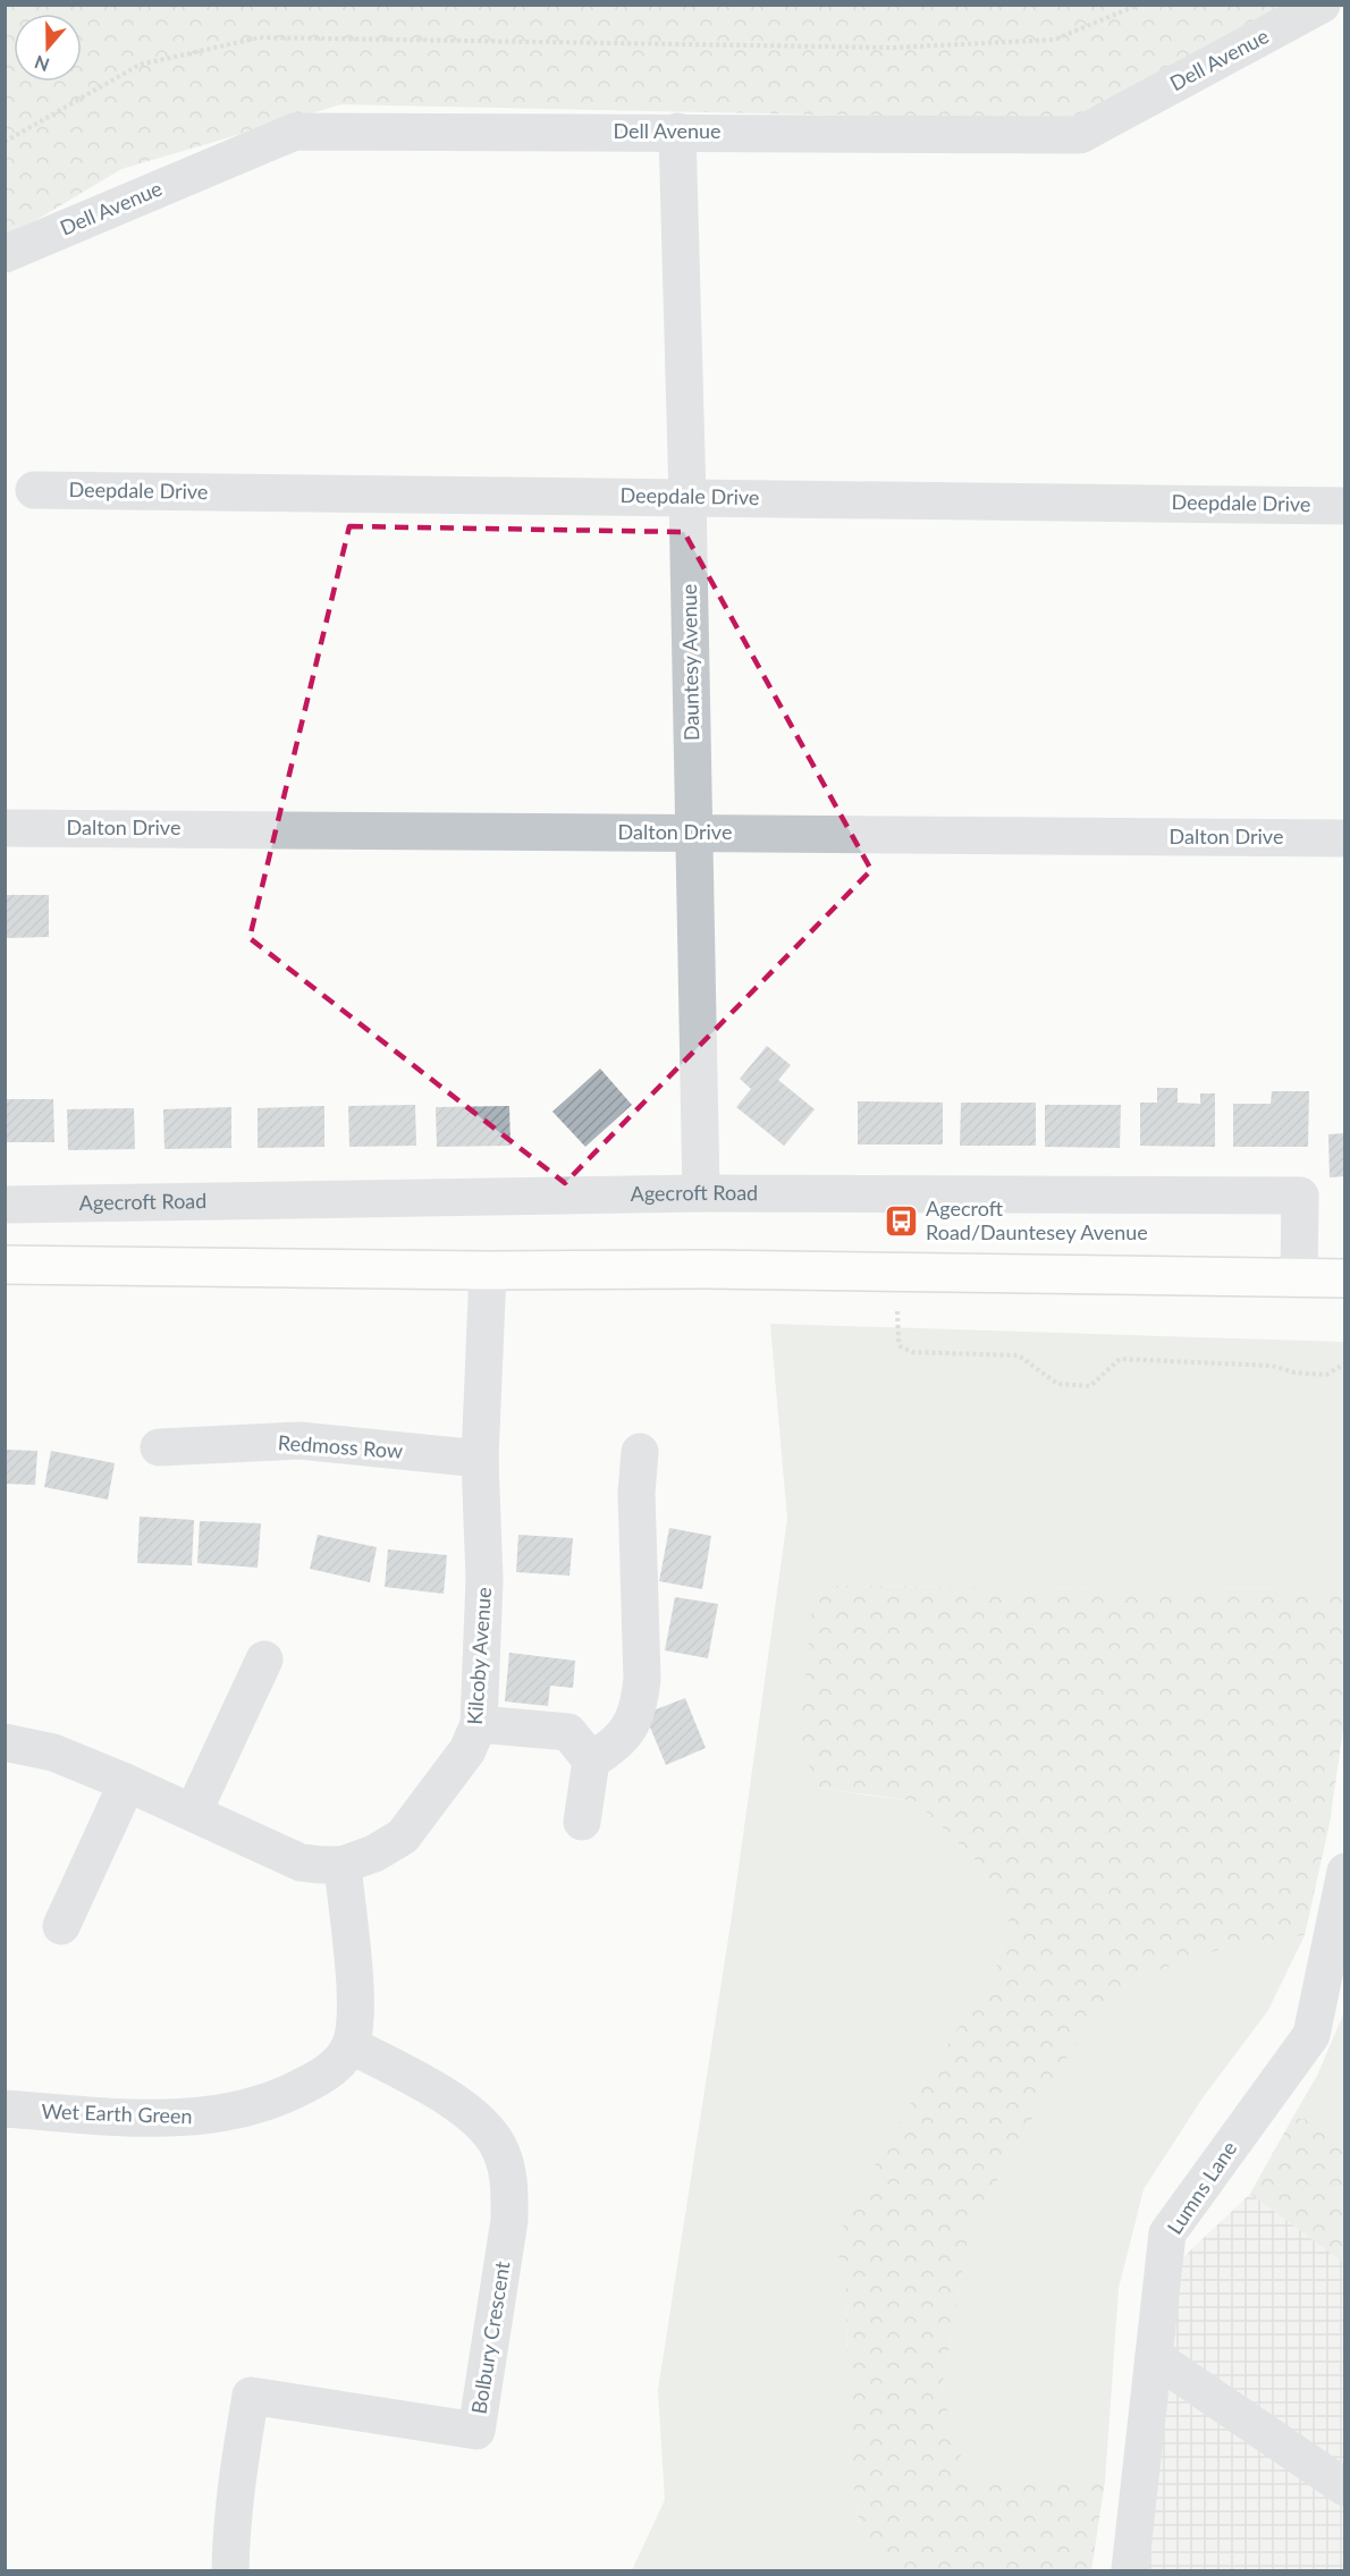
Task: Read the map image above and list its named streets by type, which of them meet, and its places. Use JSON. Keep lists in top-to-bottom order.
{
  "streets": {
    "street": [
      "Dell Avenue",
      "Deepdale Drive",
      "Dauntesy Avenue",
      "Dalton Drive",
      "Agecroft Road",
      "Redmoss Row",
      "Kilcoby Avenue",
      "Wet Earth Green",
      "Lumns Lane",
      "Bolbury Crescent"
    ]
  },
  "crossings": [
    ["Dell Avenue", "Dauntesy Avenue"],
    ["Deepdale Drive", "Dauntesy Avenue"],
    ["Dauntesy Avenue", "Dalton Drive"],
    ["Dauntesy Avenue", "Agecroft Road"],
    ["Redmoss Row", "Kilcoby Avenue"],
    ["Wet Earth Green", "Bolbury Crescent"]
  ],
  "places": {
    "bus stop": ["Agecroft Road/Dauntesey Avenue"]
  },
  "north": "bottom"
}
